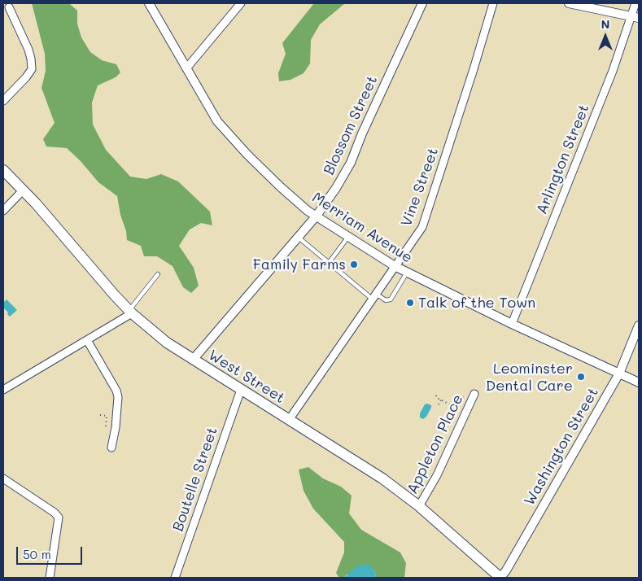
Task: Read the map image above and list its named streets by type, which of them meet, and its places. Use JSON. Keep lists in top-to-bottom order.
{
  "streets": {
    "main road": ["West Street"],
    "street": [
      "Blossom Street",
      "Arlington Street",
      "Vine Street",
      "Merriam Avenue",
      "Appleton Place",
      "Washington Street",
      "Boutelle Street"
    ]
  },
  "crossings": [
    ["Blossom Street", "Merriam Avenue"],
    ["Blossom Street", "West Street"],
    ["Arlington Street", "Merriam Avenue"],
    ["Vine Street", "Merriam Avenue"],
    ["Vine Street", "West Street"],
    ["Merriam Avenue", "Washington Street"],
    ["West Street", "Appleton Place"],
    ["West Street", "Washington Street"],
    ["West Street", "Boutelle Street"]
  ],
  "places": ["Family Farms", "Talk of the Town", "Leominster Dental Care"],
  "scale_bar": "50 m",
  "north": "top"
}
